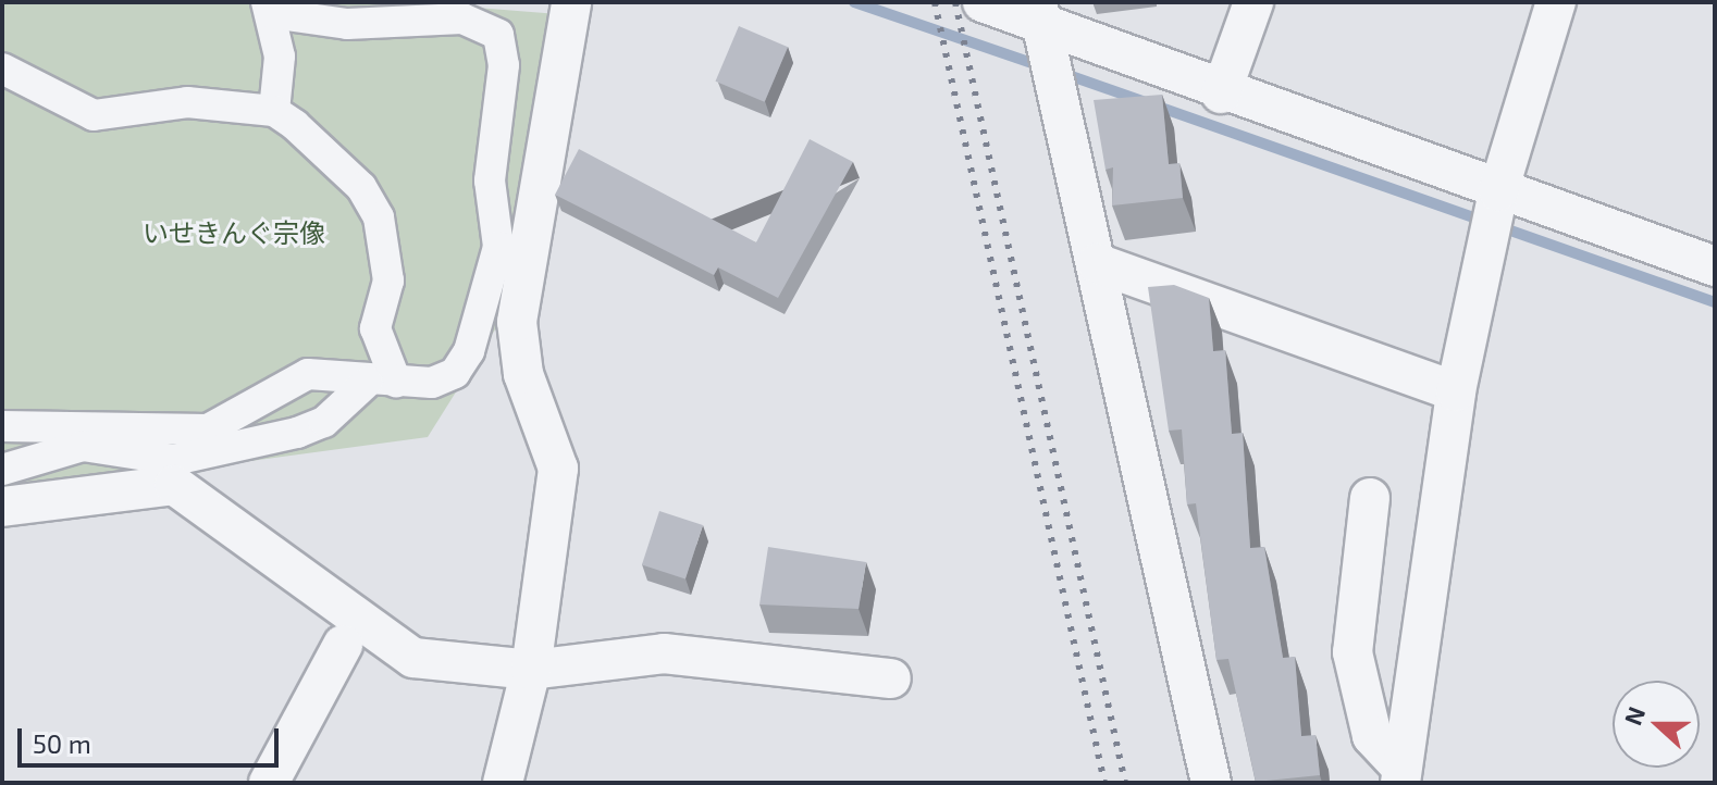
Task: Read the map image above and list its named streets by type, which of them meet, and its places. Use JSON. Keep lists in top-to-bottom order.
{
  "parks": ["いせきんぐ宗像"],
  "scale_bar": "50 m",
  "north": "left"
}
